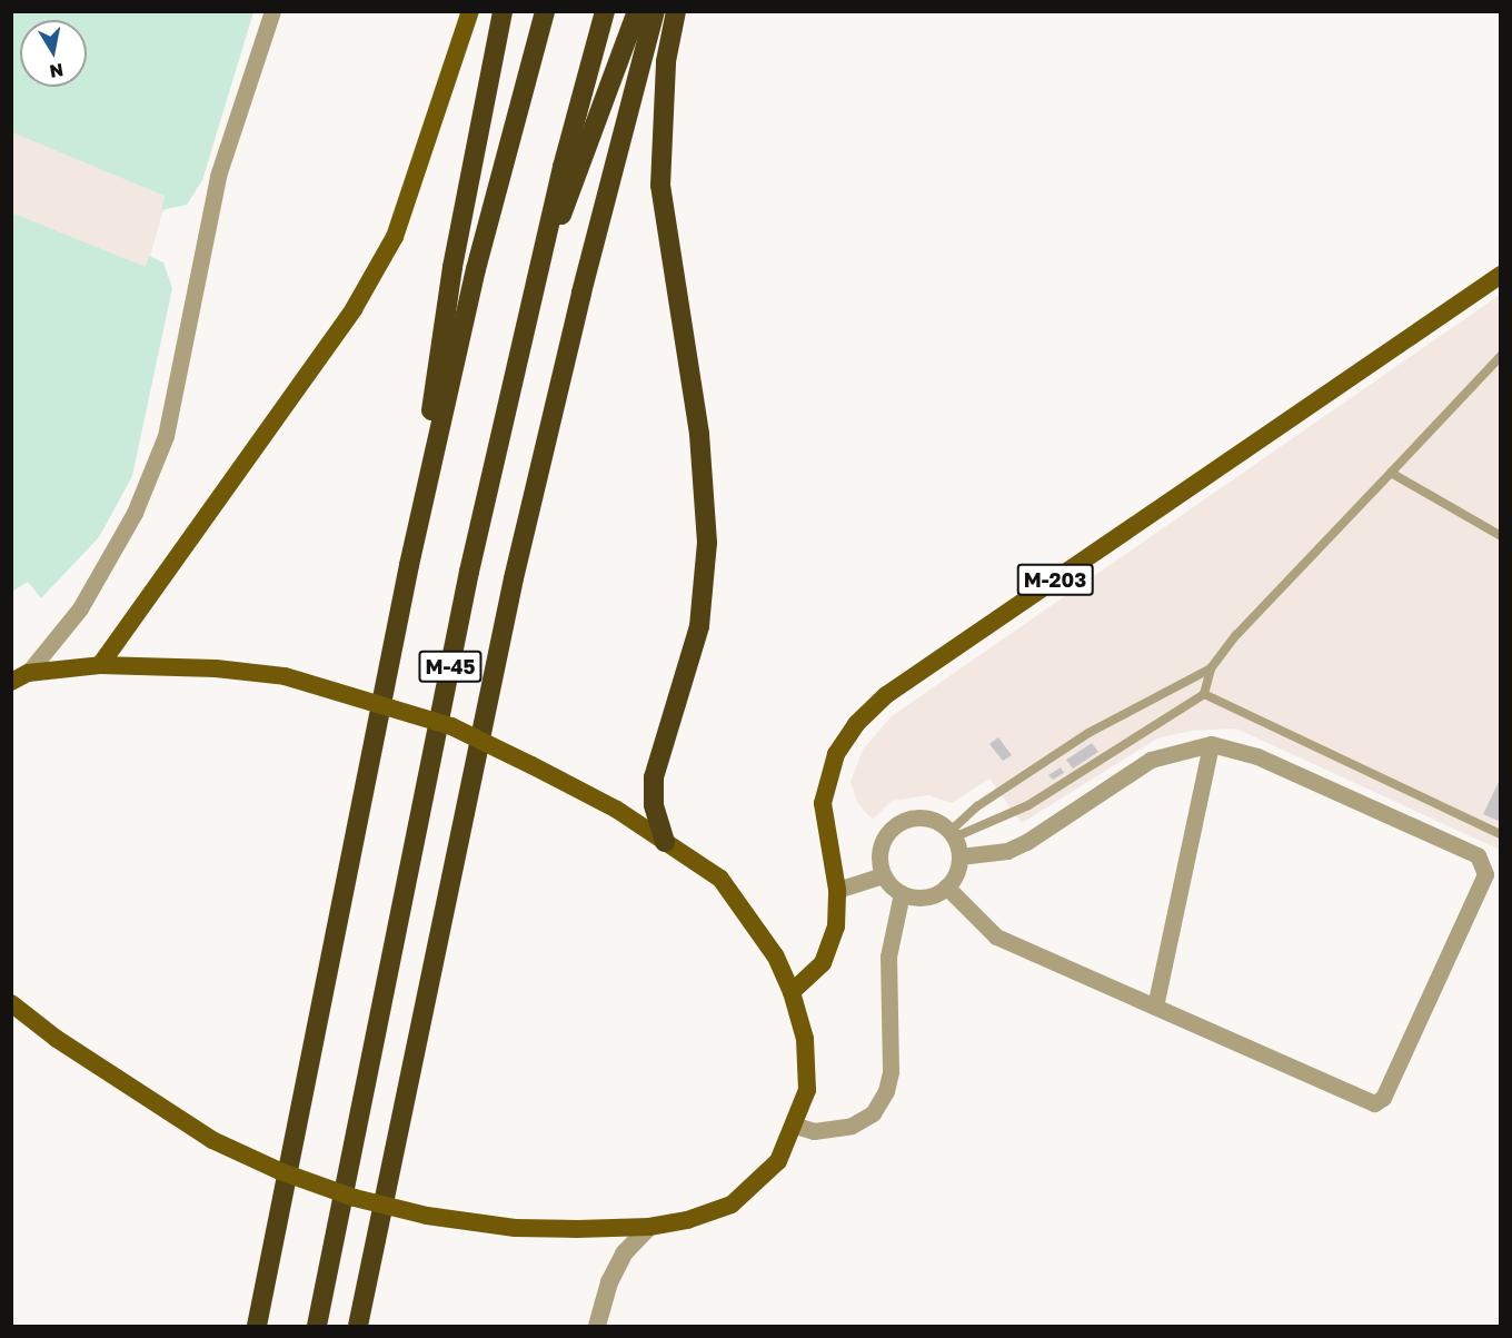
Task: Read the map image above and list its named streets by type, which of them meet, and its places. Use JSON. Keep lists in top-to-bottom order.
{
  "streets": {
    "highway": ["M-45"],
    "main road": ["M-203"]
  },
  "north": "bottom"
}
